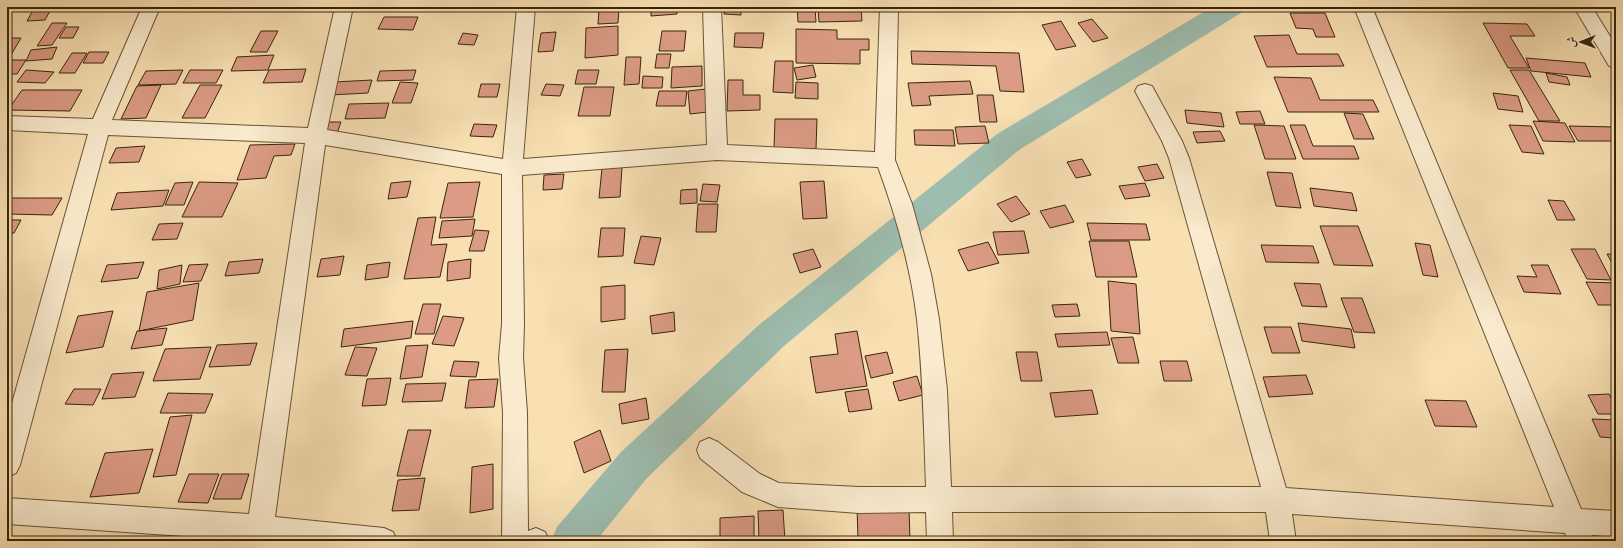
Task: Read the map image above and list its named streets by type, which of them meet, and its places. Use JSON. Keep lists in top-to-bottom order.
{
  "north": "left"
}
